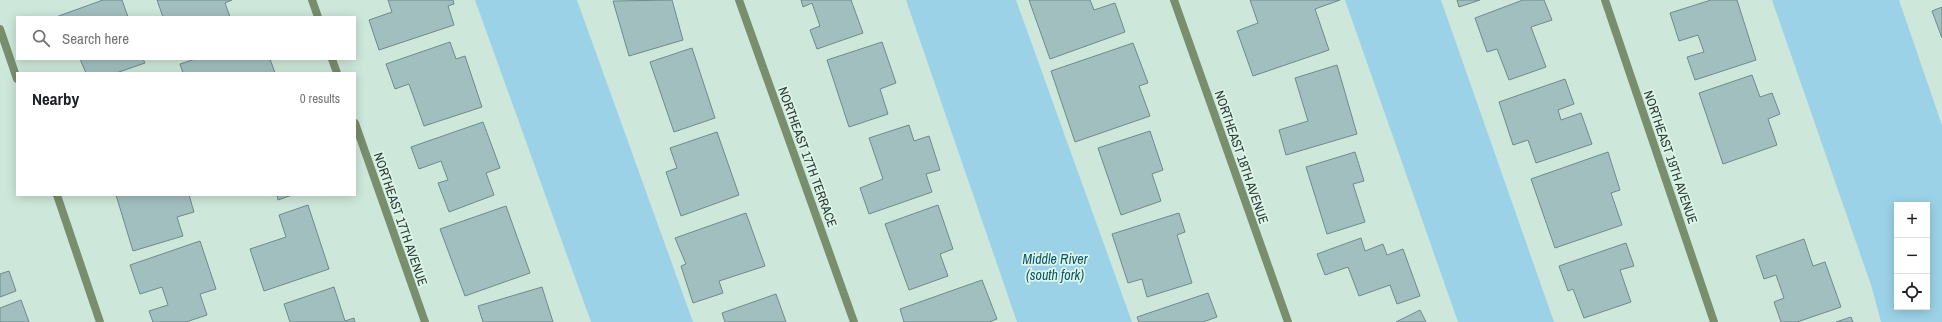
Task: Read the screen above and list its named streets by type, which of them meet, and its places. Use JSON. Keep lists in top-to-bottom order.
{
  "streets": {
    "street": [
      "NORTHEAST 17TH TERRACE",
      "NORTHEAST 18TH AVENUE",
      "NORTHEAST 19TH AVENUE",
      "NORTHEAST 17TH AVENUE"
    ]
  },
  "water": ["Middle River (south fork)"],
  "page": {
    "search": "Search here",
    "heading": ["Nearby", "0 results"],
    "map_buttons": ["+", "−"]
  }
}
